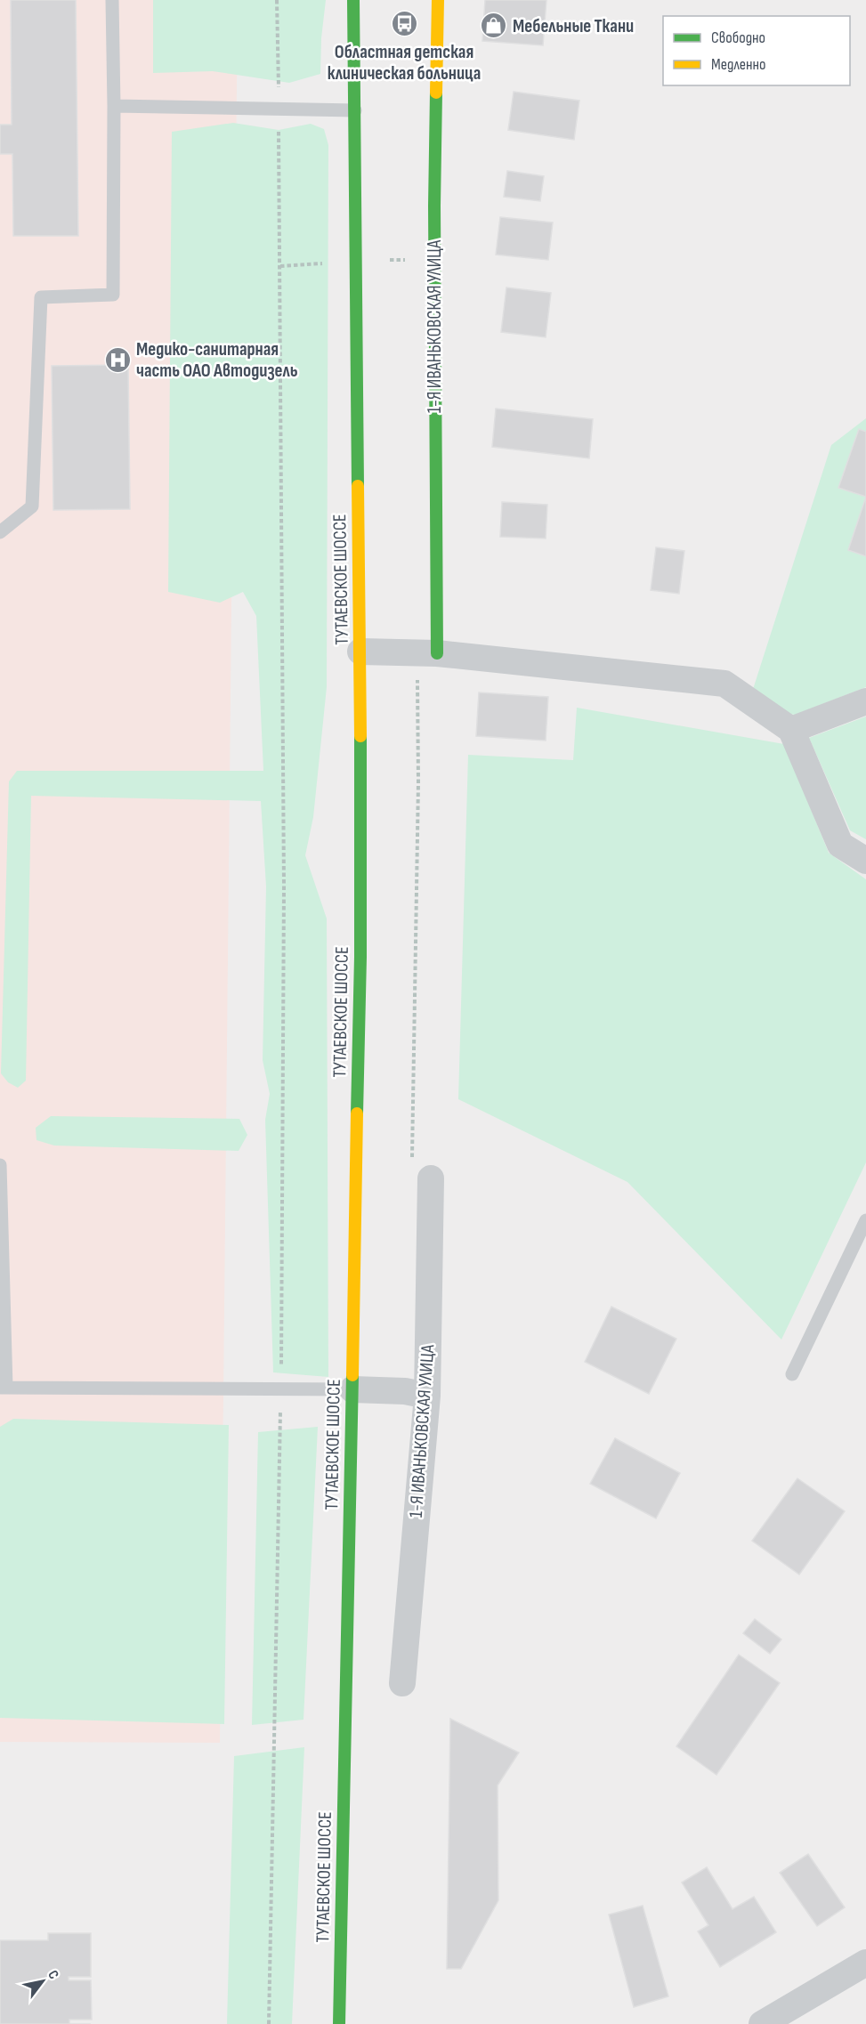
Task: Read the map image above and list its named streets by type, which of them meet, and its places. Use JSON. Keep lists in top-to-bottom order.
{
  "streets": {
    "main road": ["1-Я ИВАНЬКОВСКАЯ УЛИЦА", "ТУТАЕВСКОЕ ШОССЕ"]
  },
  "places": {
    "bus stop": ["Областная детская клиническая больница"],
    "shop": ["Мебельные Ткани"],
    "hospital": ["Медико-санитарная часть ОАО Автодизель"]
  },
  "legend": ["Свободно", "Медленно"],
  "north": "top right"
}
